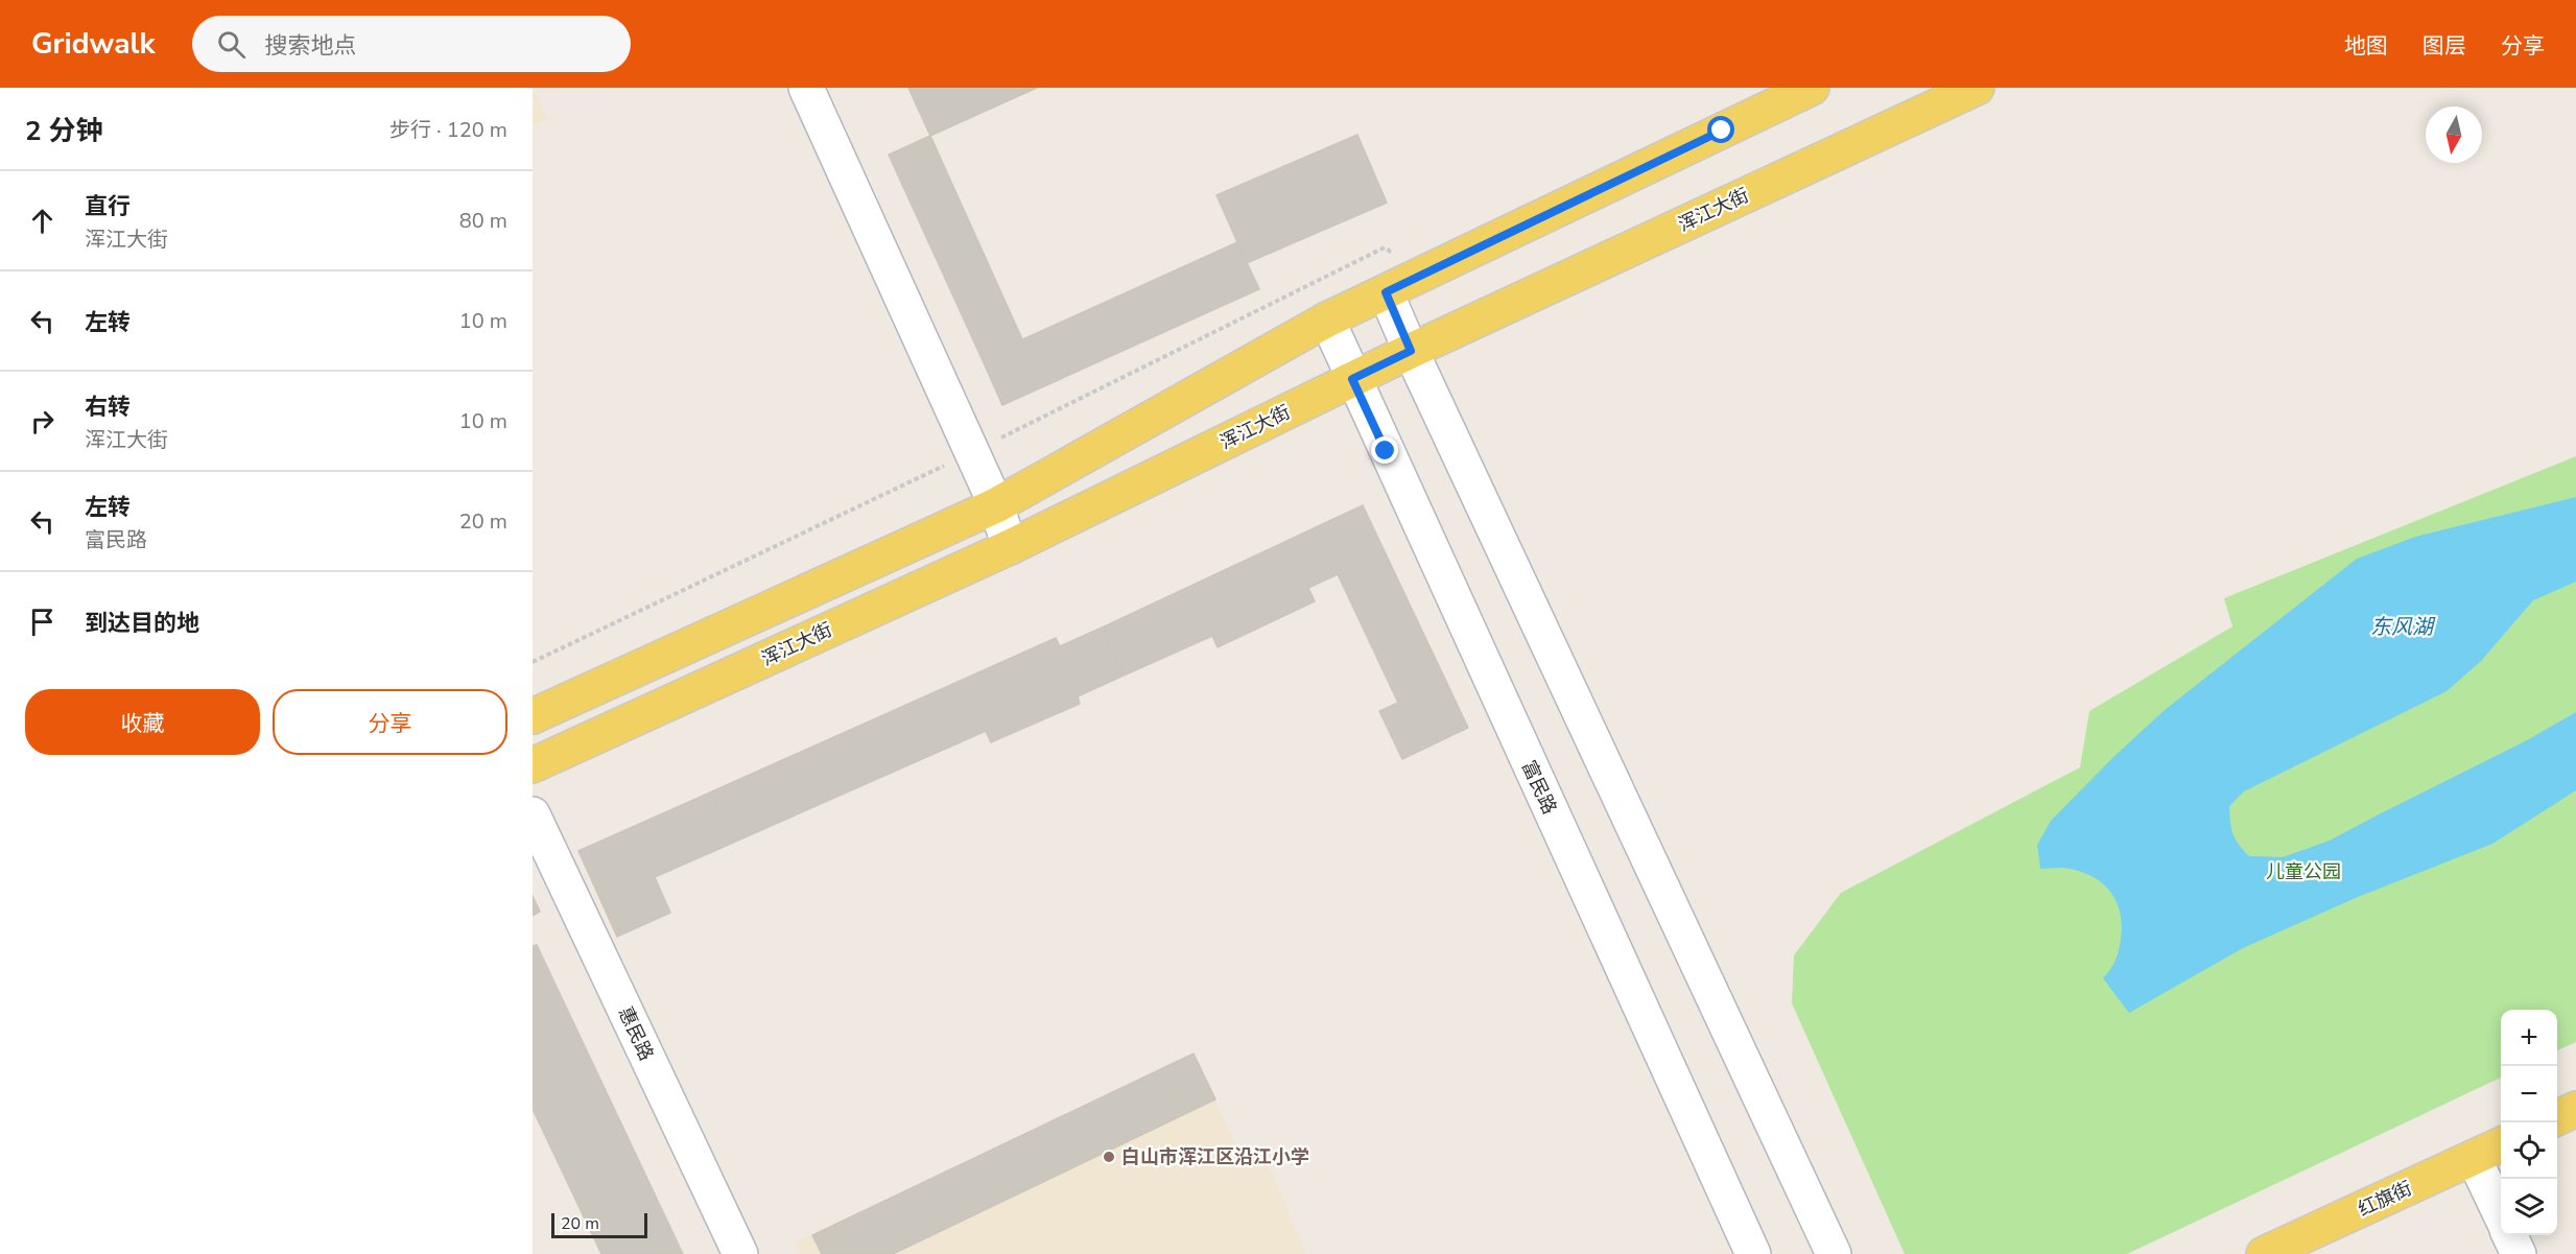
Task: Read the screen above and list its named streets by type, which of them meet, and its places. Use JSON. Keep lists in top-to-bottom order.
{
  "streets": {
    "main road": ["浑江大街", "红旗街"],
    "street": ["富民路", "惠民路"]
  },
  "crossings": [
    ["浑江大街", "富民路"]
  ],
  "water": ["东风湖"],
  "parks": ["儿童公园"],
  "places": ["白山市浑江区沿江小学"],
  "scale_bar": "20 m",
  "north": "bottom",
  "page": {
    "header": "Gridwalk",
    "search": "搜索地点",
    "nav": ["地图", "图层", "分享"],
    "heading": ["2 分钟", "步行 · 120 m"],
    "list": [
      ["直行", "浑江大街", "80 m"],
      ["左转", "10 m"],
      ["右转", "浑江大街", "10 m"],
      ["左转", "富民路", "20 m"],
      "到达目的地"
    ],
    "buttons": ["收藏", "分享"],
    "map_buttons": ["+", "−"],
    "scale": "20 m"
  }
}
